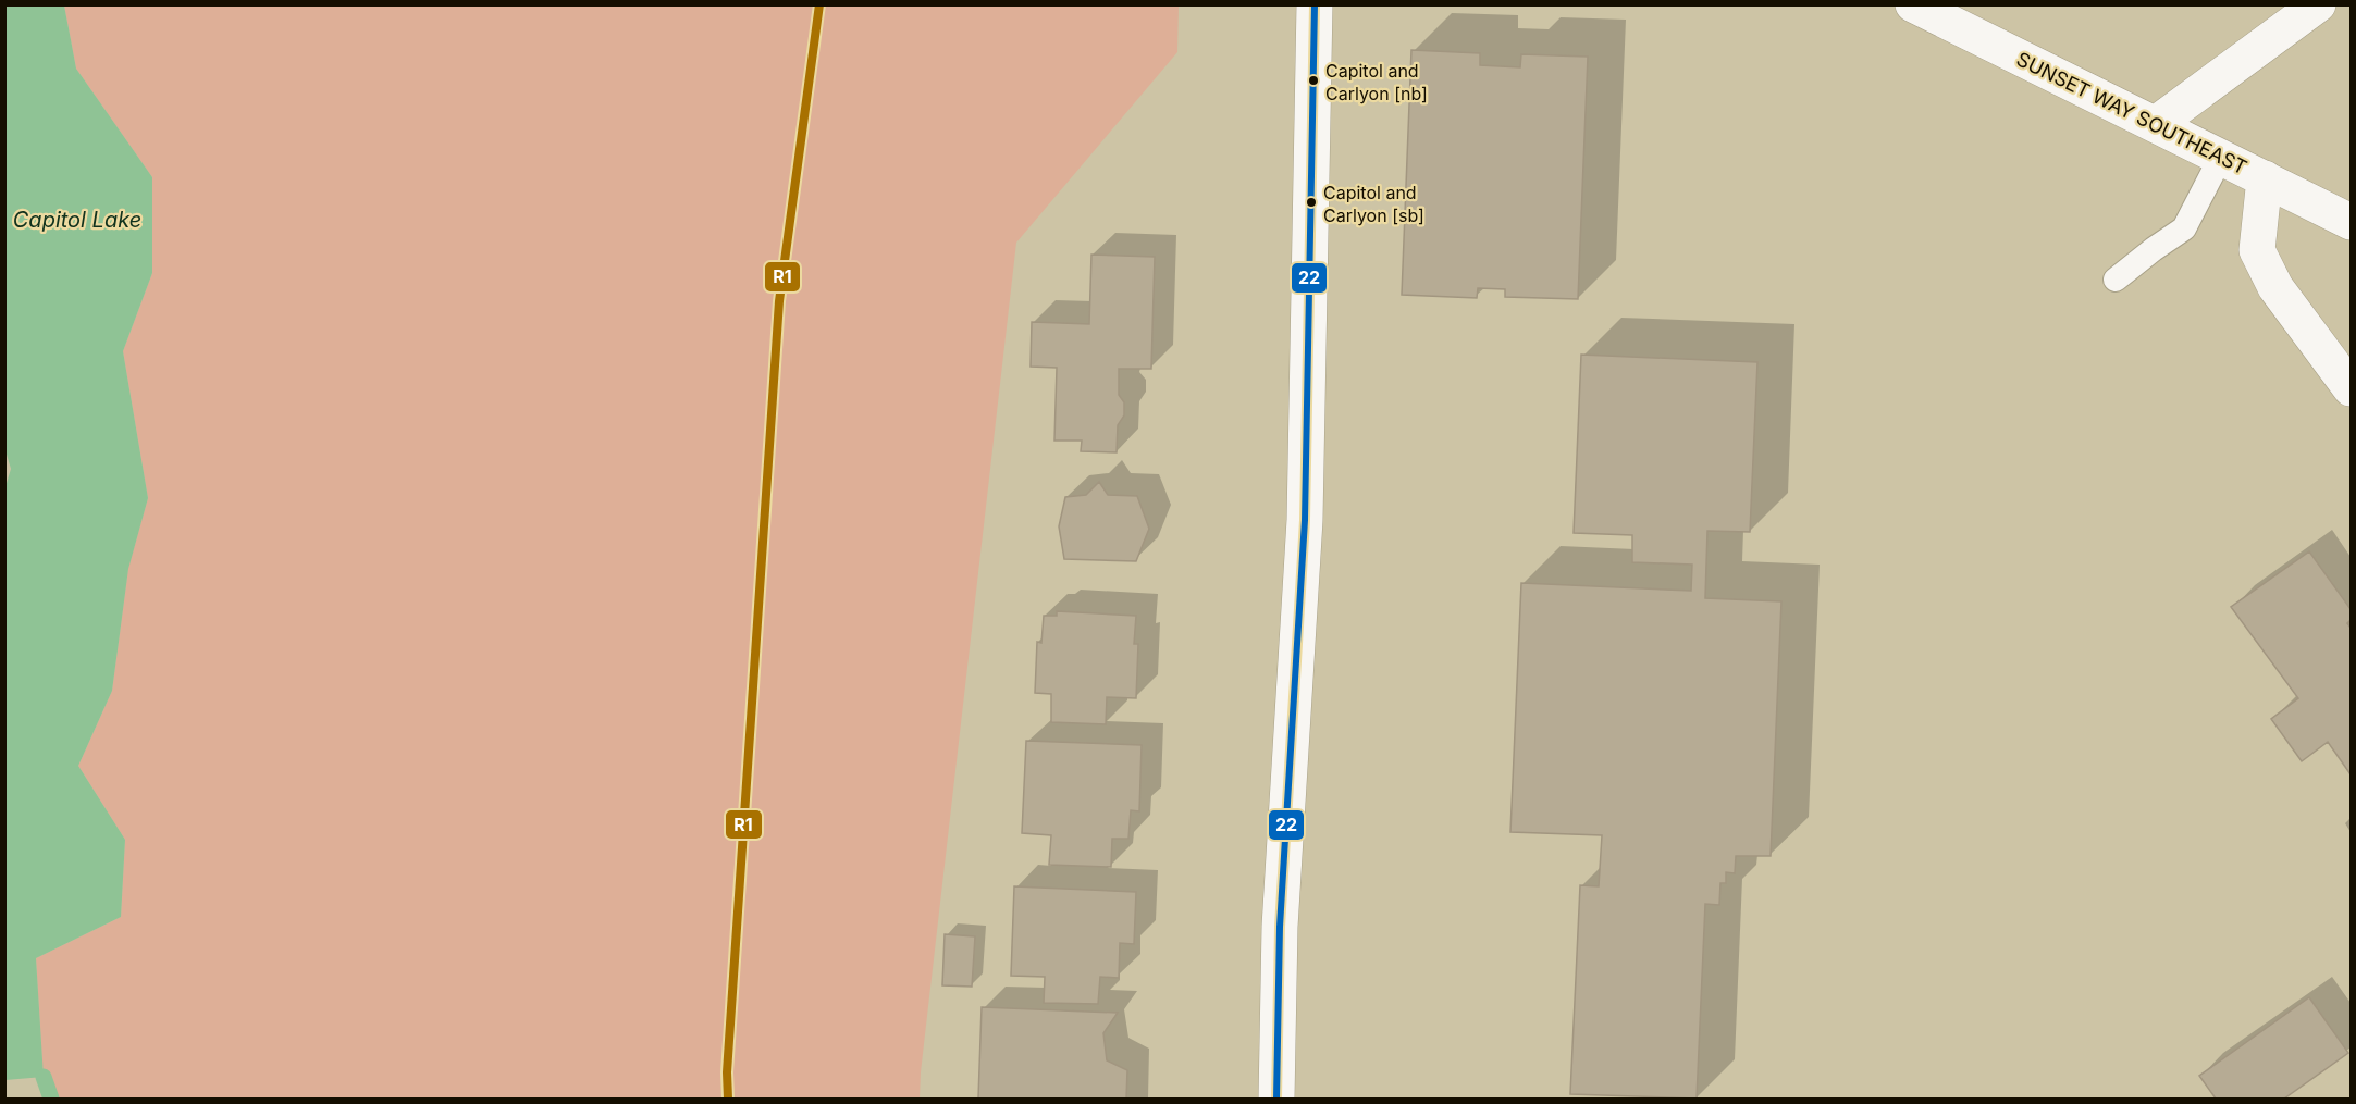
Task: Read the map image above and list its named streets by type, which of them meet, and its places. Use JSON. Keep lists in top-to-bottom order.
{
  "streets": {
    "main road": ["SUNSET WAY SOUTHEAST"]
  },
  "water": ["Capitol Lake"],
  "places": ["Capitol and Carlyon [nb]", "Capitol and Carlyon [sb]"],
  "lines": ["transit line R1", "transit line 22"]
}
